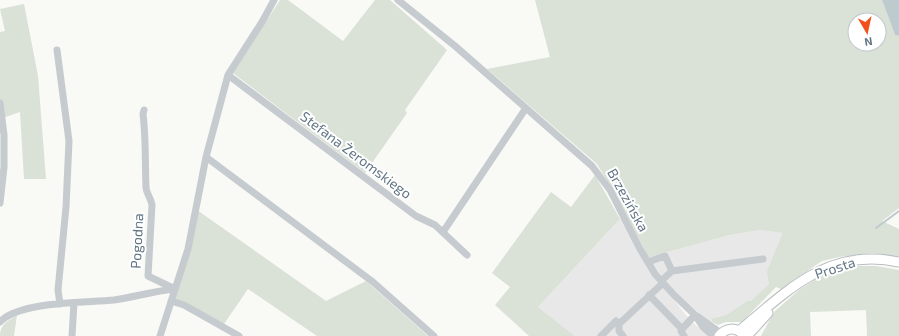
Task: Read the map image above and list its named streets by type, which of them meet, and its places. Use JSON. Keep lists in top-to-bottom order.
{
  "streets": {
    "main road": ["Prosta"],
    "street": ["Stefana Żeromskiego", "Brzezińska", "Pogodna"]
  },
  "north": "bottom"
}
